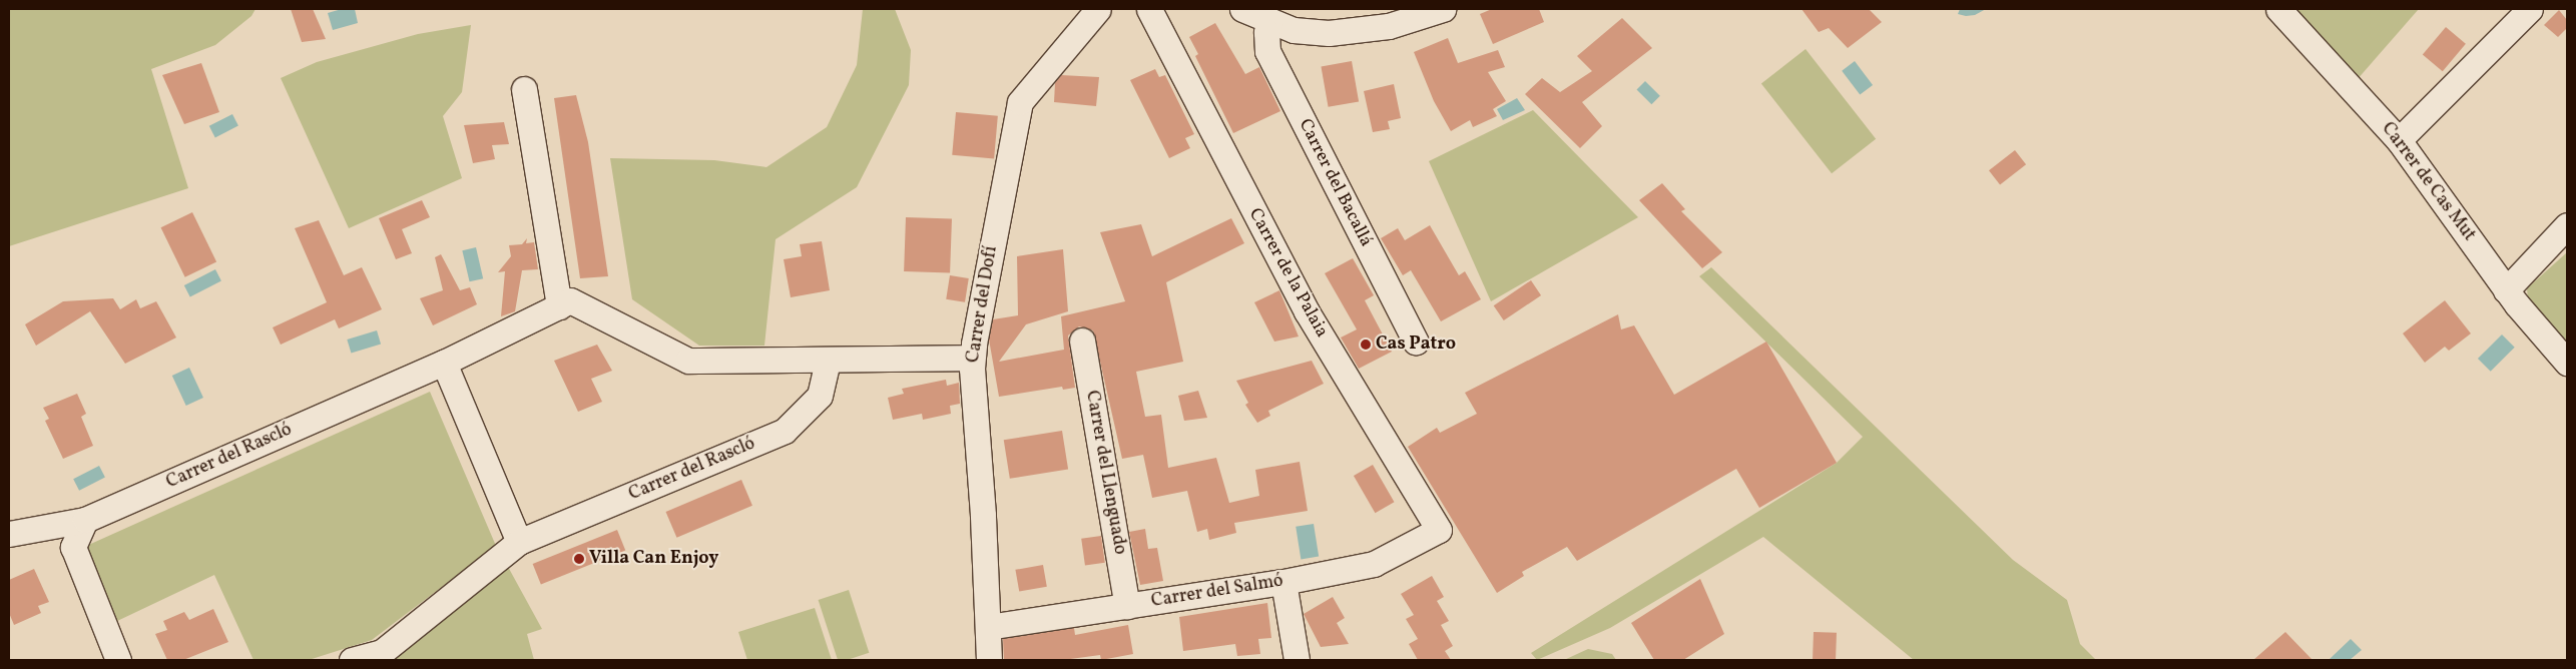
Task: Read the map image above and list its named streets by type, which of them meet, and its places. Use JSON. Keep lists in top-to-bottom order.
{
  "streets": {
    "street": [
      "Carrer de Cas Mut",
      "Carrer del Bacallá",
      "Carrer de la Palaia",
      "Carrer del Dofí",
      "Carrer del Rascló",
      "Carrer del Llenguado",
      "Carrer del Salmó"
    ]
  },
  "crossings": [
    ["Carrer de la Palaia", "Carrer del Salmó"],
    ["Carrer del Dofí", "Carrer del Rascló"],
    ["Carrer del Dofí", "Carrer del Salmó"],
    ["Carrer del Llenguado", "Carrer del Salmó"]
  ],
  "places": ["Cas Patro", "Villa Can Enjoy"]
}
